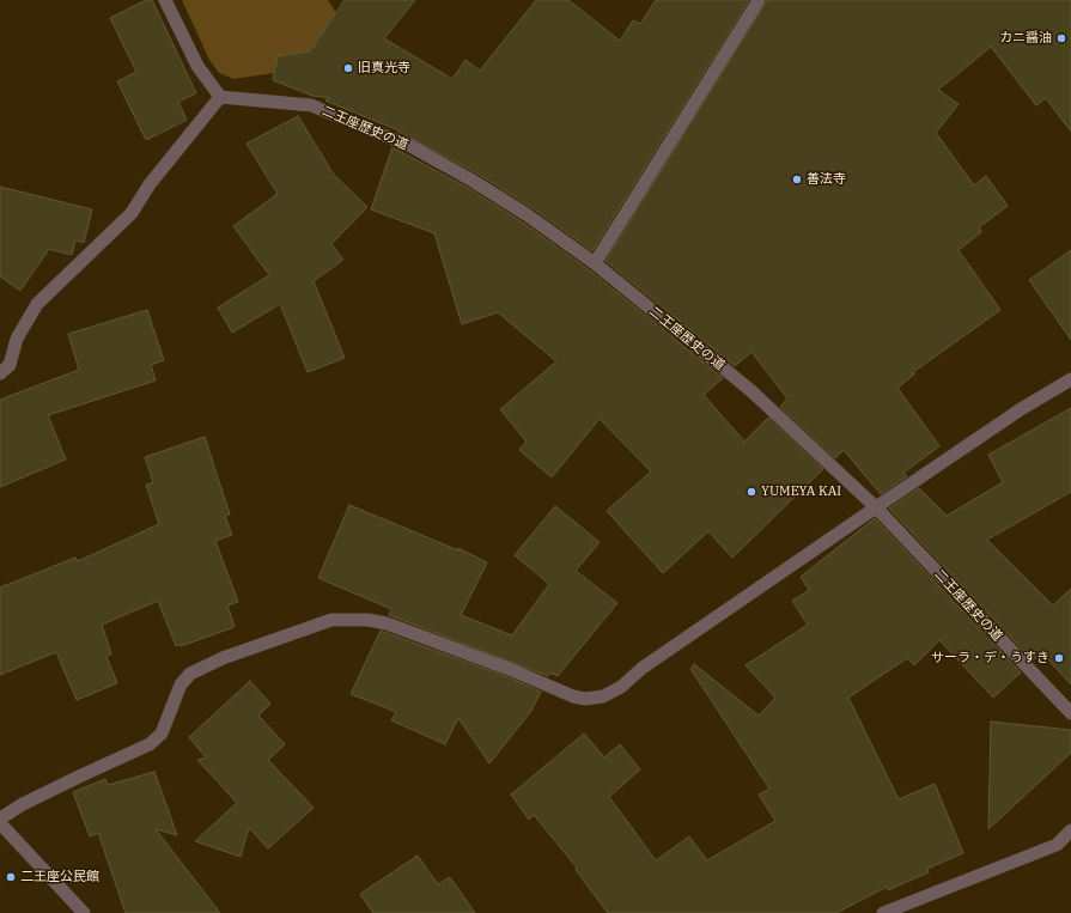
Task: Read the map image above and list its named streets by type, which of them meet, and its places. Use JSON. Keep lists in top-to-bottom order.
{
  "streets": {
    "street": ["二王座歴史の道"]
  },
  "places": [
    "カニ醤油",
    "旧真光寺",
    "善法寺",
    "YUMEYA KAI",
    "サーラ・デ・うすき",
    "二王座公民館"
  ]
}
